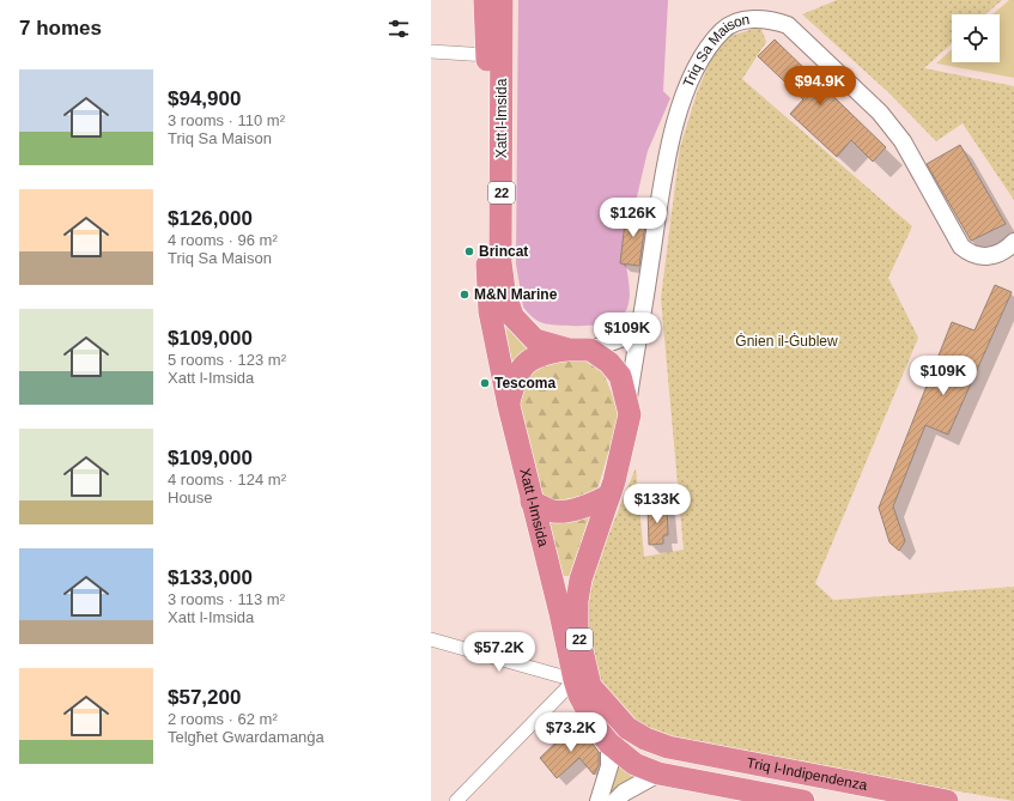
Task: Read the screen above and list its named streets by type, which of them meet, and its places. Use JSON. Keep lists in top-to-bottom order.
{
  "streets": {
    "highway": ["Xatt l-Imsida", "22", "Triq l-Indipendenza"],
    "street": ["Triq Sa Maison"]
  },
  "crossings": [
    ["Triq Sa Maison", "Xatt l-Imsida"],
    ["Triq Sa Maison", "22"],
    ["Triq Sa Maison", "Triq l-Indipendenza"],
    ["Xatt l-Imsida", "22"],
    ["Xatt l-Imsida", "Triq l-Indipendenza"],
    ["22", "Triq l-Indipendenza"]
  ],
  "parks": ["Ġnien il-Ġublew"],
  "places": ["Brincat", "M&N Marine", "Tescoma"],
  "page": {
    "heading": "7 homes",
    "list": [
      {
        "name": "$94,900",
        "note": "3 rooms · 110 m² · Triq Sa Maison"
      },
      {
        "name": "$126,000",
        "note": "4 rooms · 96 m² · Triq Sa Maison"
      },
      {
        "name": "$109,000",
        "note": "5 rooms · 123 m² · Xatt l-Imsida"
      },
      {
        "name": "$109,000",
        "note": "4 rooms · 124 m² · House"
      },
      {
        "name": "$133,000",
        "note": "3 rooms · 113 m² · Xatt l-Imsida"
      },
      {
        "name": "$57,200",
        "note": "2 rooms · 62 m² · Telgħet Gwardamanġa"
      }
    ],
    "price": [
      "$94.9K",
      "$126K",
      "$109K",
      "$109K",
      "$133K",
      "$57.2K",
      "$73.2K"
    ]
  }
}
